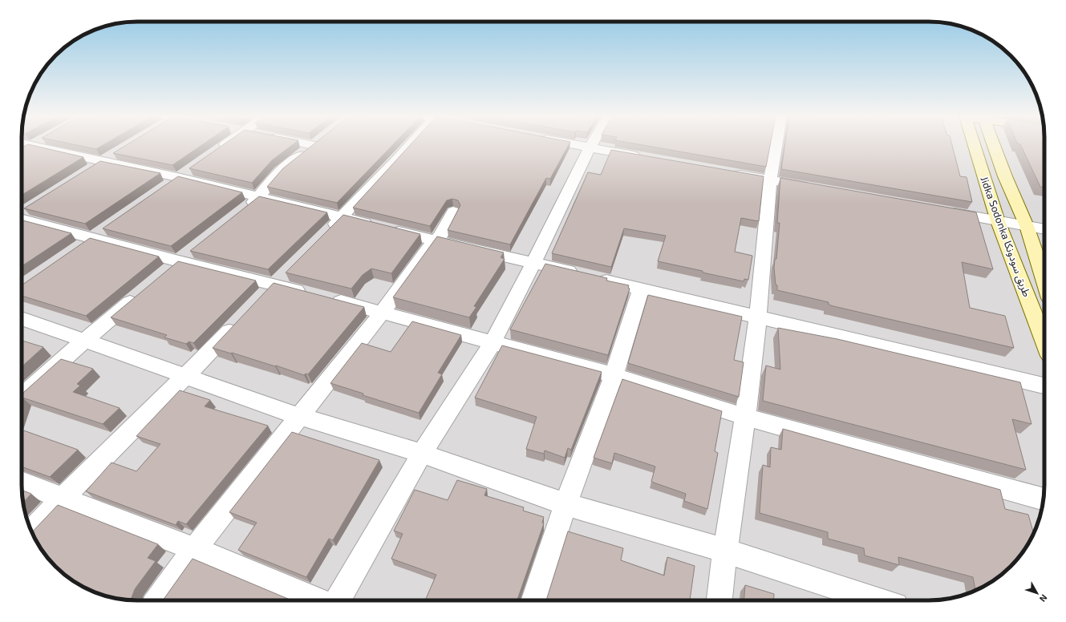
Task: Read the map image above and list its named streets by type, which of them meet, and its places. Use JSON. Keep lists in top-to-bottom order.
{
  "streets": {
    "main road": ["Jidka Sodonka طريق سودونكا"]
  },
  "north": "bottom right"
}
